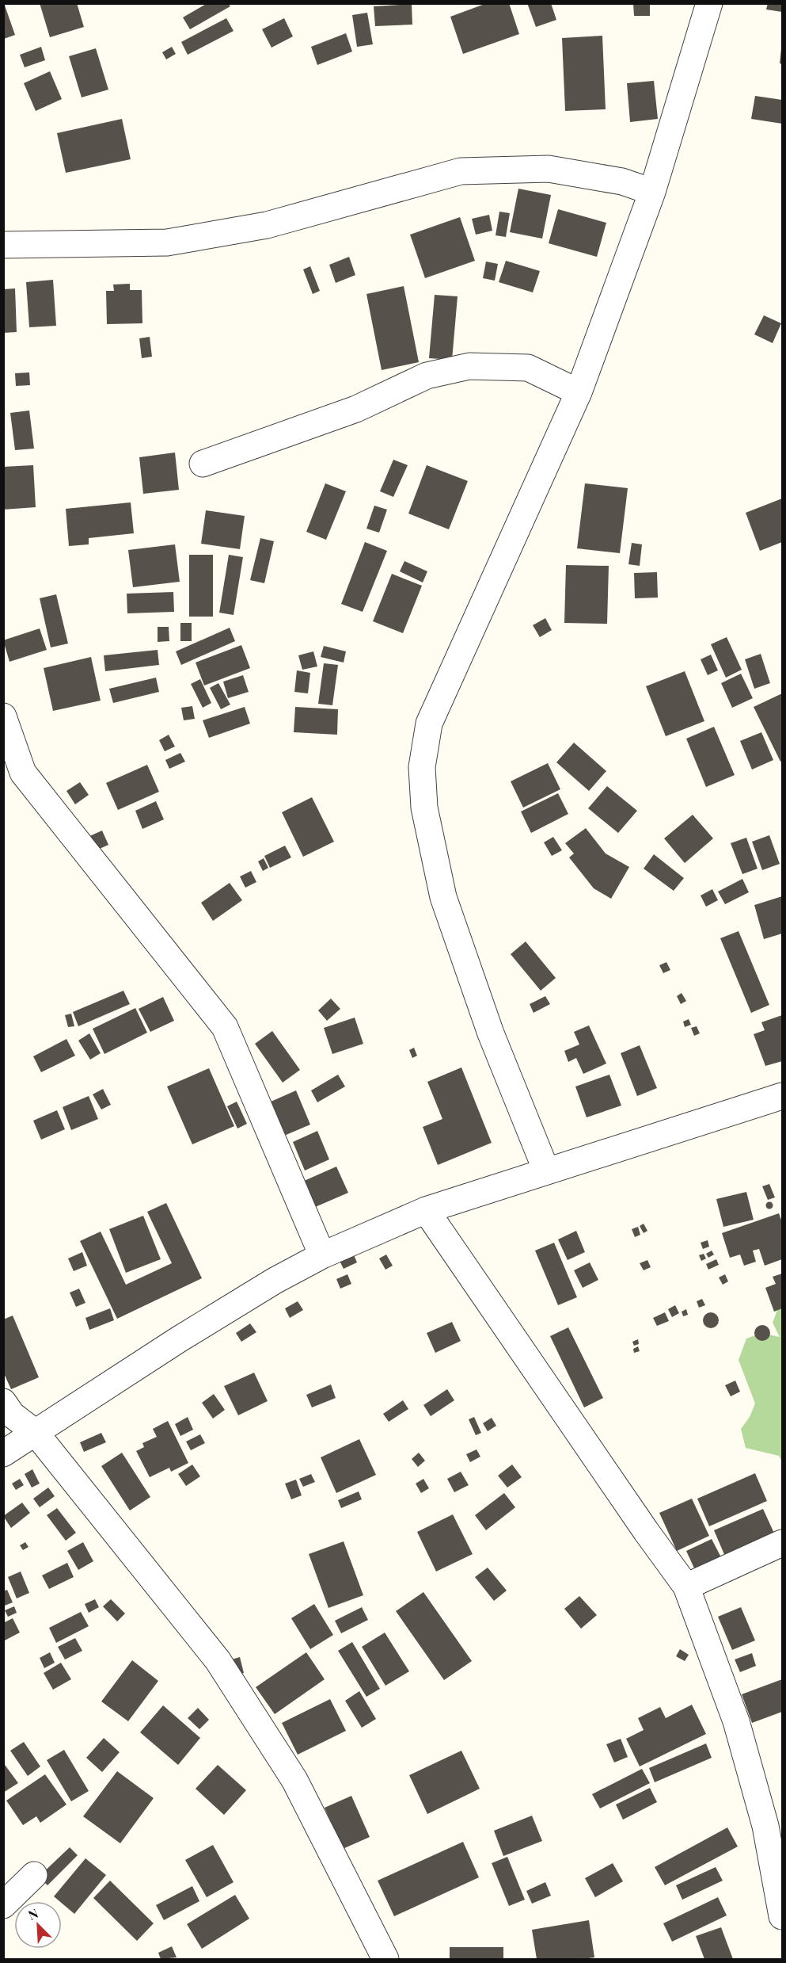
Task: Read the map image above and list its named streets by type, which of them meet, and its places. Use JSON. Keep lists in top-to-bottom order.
{
  "north": "top left"
}
